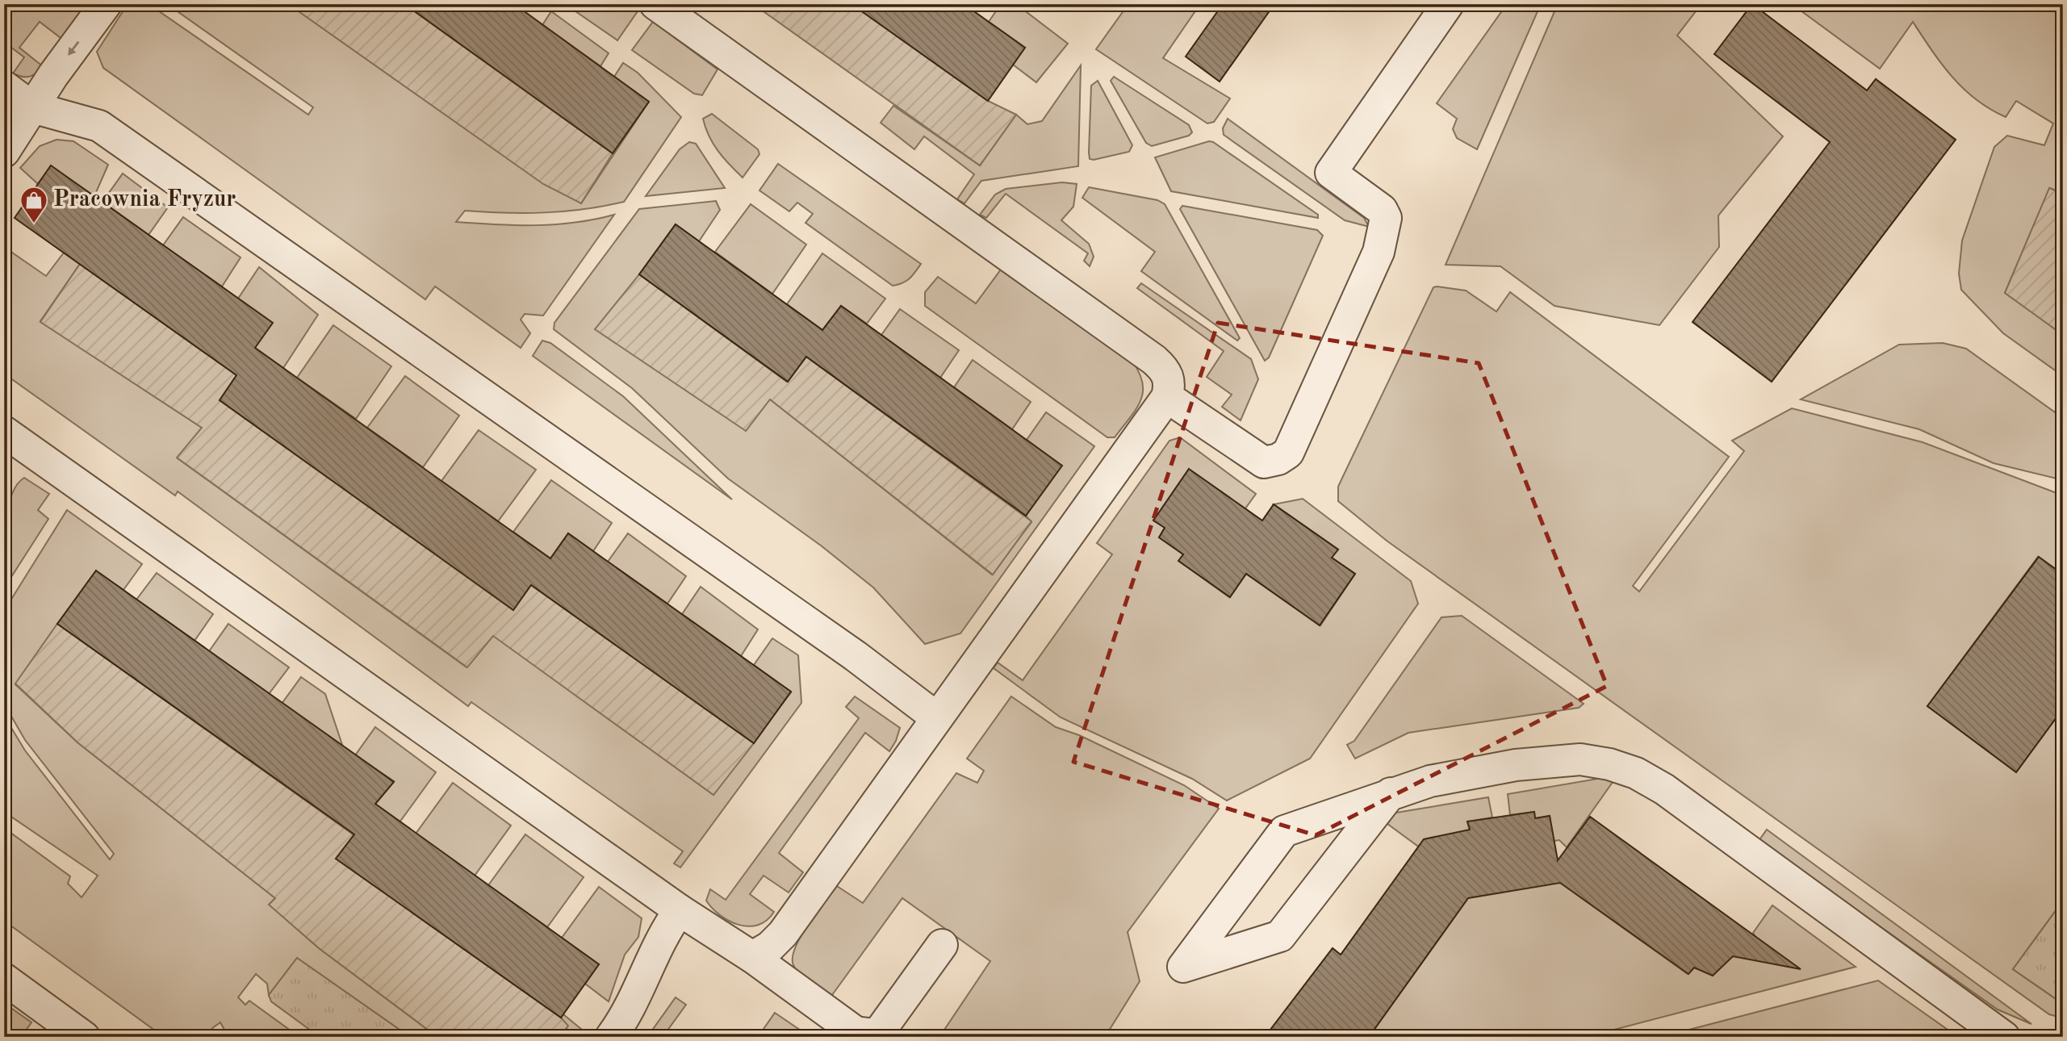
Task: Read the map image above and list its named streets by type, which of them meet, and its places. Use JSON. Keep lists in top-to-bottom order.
{
  "places": {
    "shop": ["Pracownia Fryzur"]
  }
}
